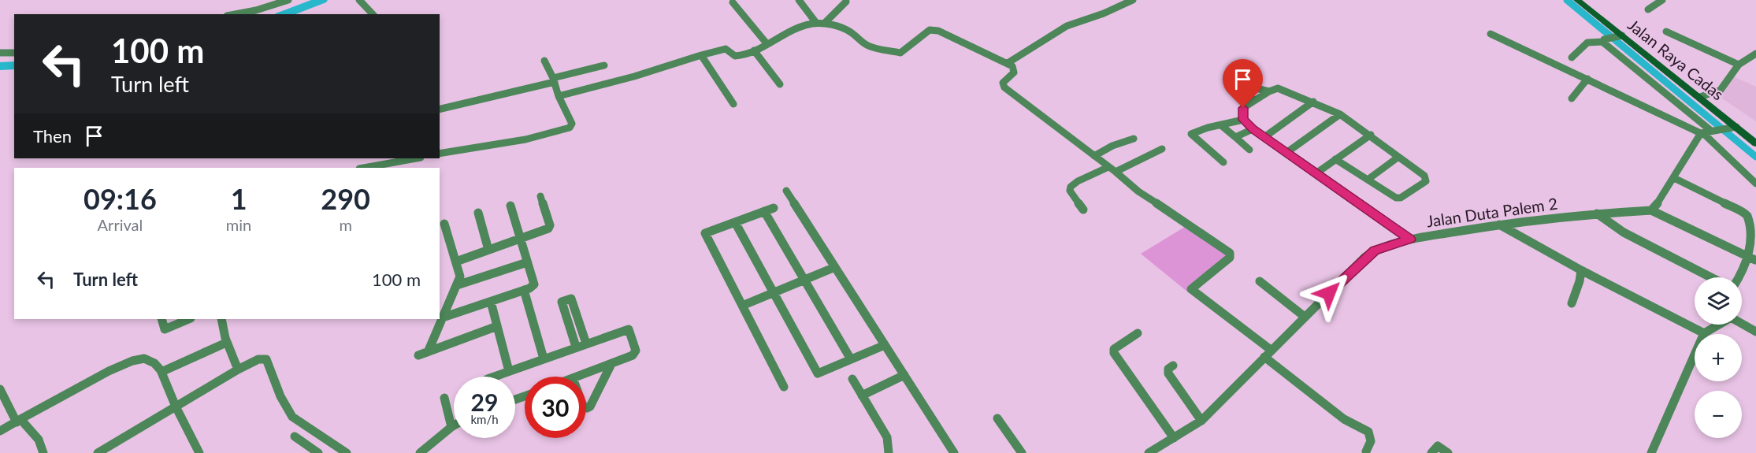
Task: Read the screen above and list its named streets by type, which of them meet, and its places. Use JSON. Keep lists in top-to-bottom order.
{
  "streets": {
    "street": ["Jalan Raya Cadas", "Jalan Duta Palem 2"]
  },
  "page": {
    "turn": ["100 m", "Turn left"],
    "then": "Then",
    "eta": [
      "09:16",
      "Arrival",
      "1",
      "min",
      "290",
      "m"
    ],
    "list": [
      {
        "name": "Turn left",
        "value": "100 m"
      }
    ],
    "map_buttons": ["+", "−"],
    "speed": "29 km/h",
    "limit": "30"
  }
}
